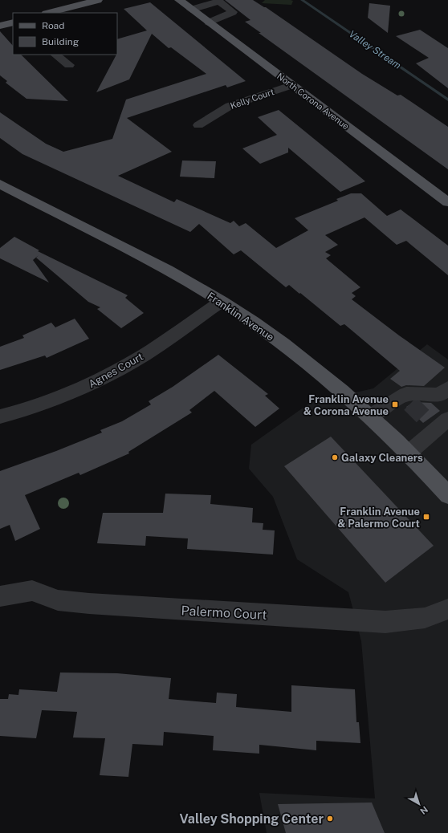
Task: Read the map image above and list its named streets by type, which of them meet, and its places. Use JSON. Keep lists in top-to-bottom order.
{
  "streets": {
    "main road": ["North Corona Avenue", "Franklin Avenue"],
    "street": ["Kelly Court", "Agnes Court", "Palermo Court"]
  },
  "crossings": [
    ["Kelly Court", "North Corona Avenue"],
    ["Franklin Avenue", "Agnes Court"]
  ],
  "water": ["Valley Stream"],
  "places": {
    "transit": ["Franklin Avenue & Corona Avenue", "Franklin Avenue & Palermo Court"],
    "other": ["Galaxy Cleaners", "Valley Shopping Center"]
  },
  "legend": ["Road", "Building"],
  "north": "bottom right"
}
